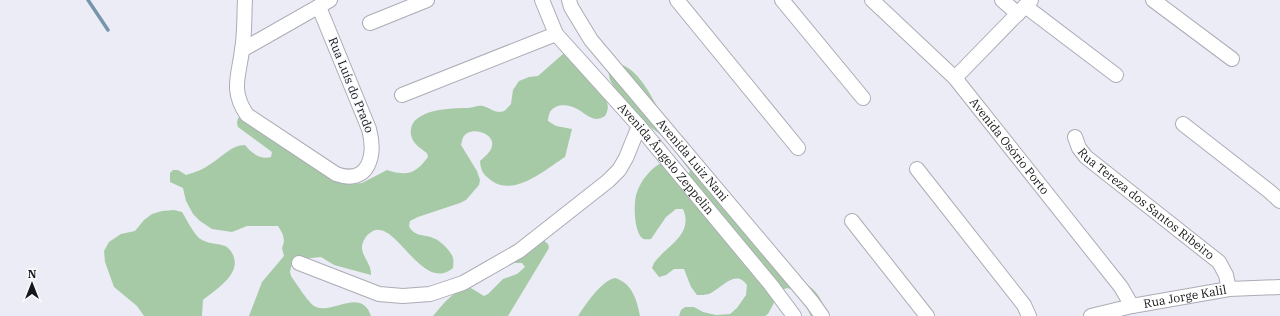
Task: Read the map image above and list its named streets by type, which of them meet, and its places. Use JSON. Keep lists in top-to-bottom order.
{
  "streets": {
    "street": [
      "Rua Luís do Prado",
      "Avenida Osório Porto",
      "Avenida Ângelo Zeppelin",
      "Avenida Luiz Nani",
      "Rua Tereza dos Santos Ribeiro",
      "Rua Jorge Kalil"
    ]
  },
  "crossings": [
    ["Avenida Osório Porto", "Rua Jorge Kalil"],
    ["Rua Tereza dos Santos Ribeiro", "Rua Jorge Kalil"]
  ],
  "north": "top"
}
